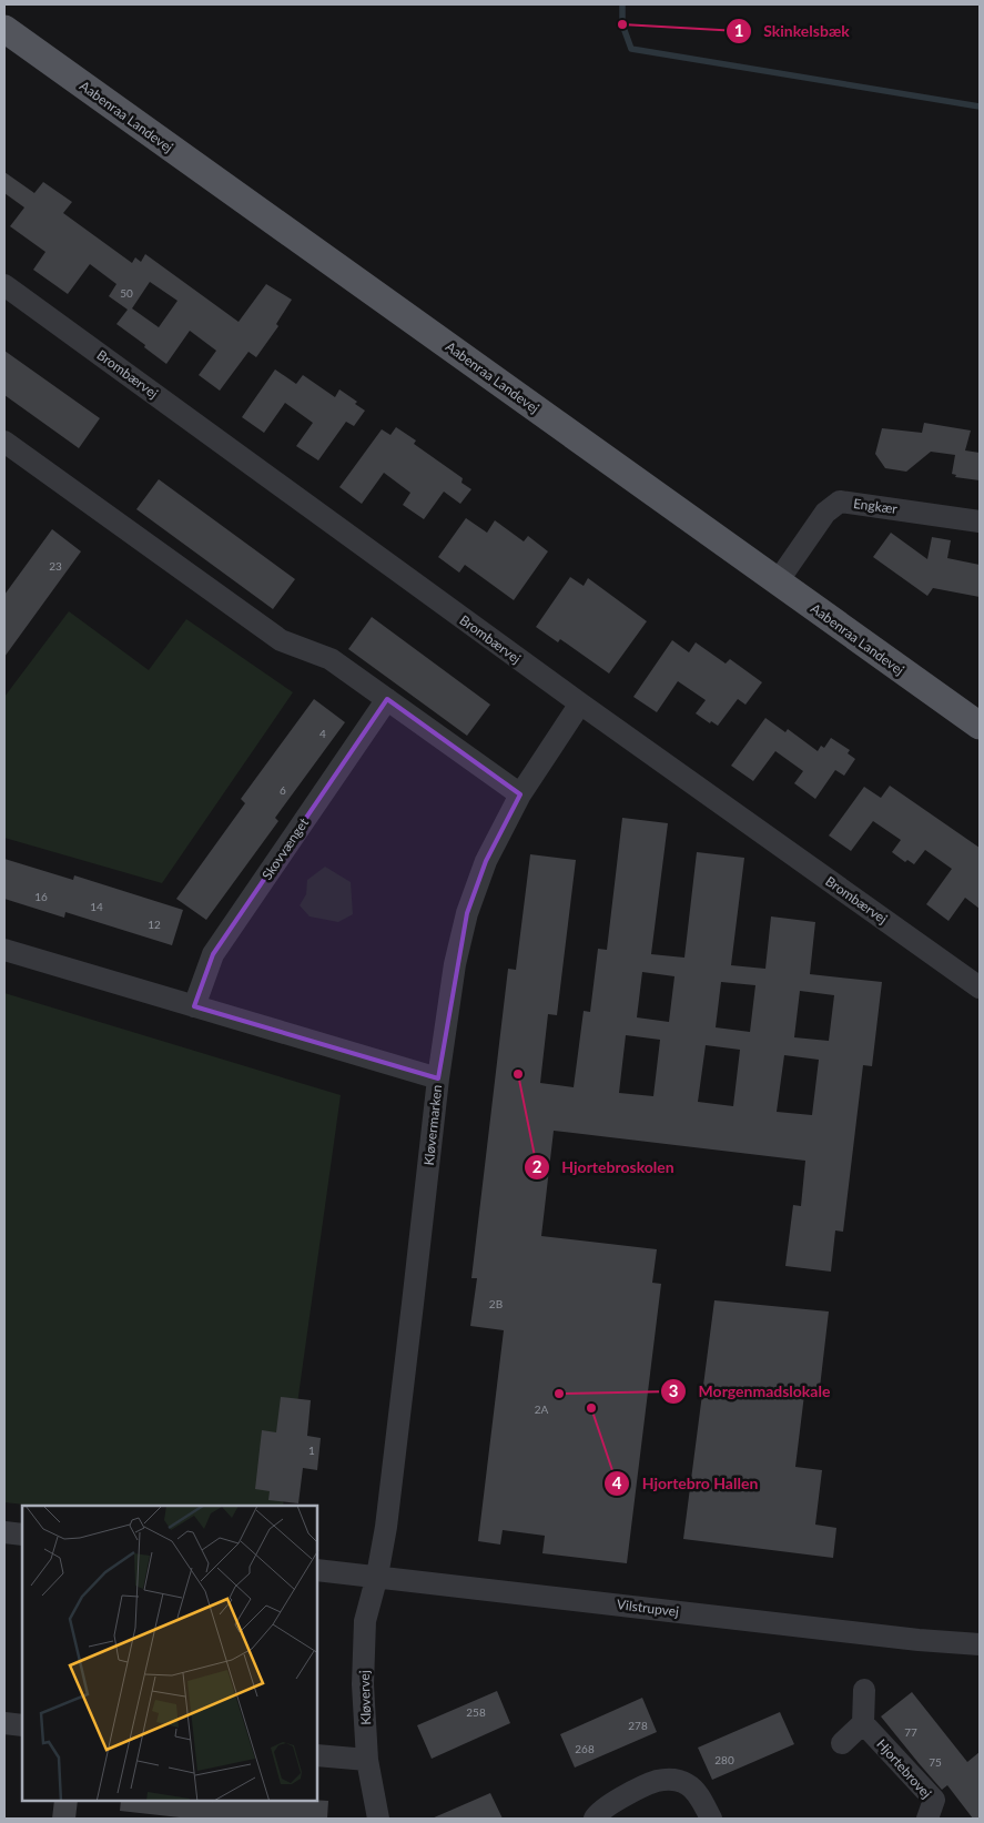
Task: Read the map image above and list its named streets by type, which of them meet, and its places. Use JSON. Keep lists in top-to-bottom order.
{
  "streets": {
    "main road": ["Aabenraa Landevej"],
    "street": [
      "Brombærvej",
      "Engkær",
      "Skovvænget",
      "Kløvermarken",
      "Vilstrupvej",
      "Kløvervej",
      "Hjortebrovej"
    ]
  },
  "crossings": [
    ["Aabenraa Landevej", "Engkær"],
    ["Brombærvej", "Kløvermarken"],
    ["Kløvermarken", "Vilstrupvej"],
    ["Kløvermarken", "Kløvervej"],
    ["Vilstrupvej", "Kløvervej"]
  ],
  "places": [
    "Skinkelsbæk",
    "Hjortebroskolen",
    "Morgenmadslokale",
    "Hjortebro Hallen"
  ],
  "house_numbers": [
    "50",
    "23",
    "4",
    "6",
    "16",
    "14",
    "12",
    "2B",
    "2A",
    "1",
    "258",
    "278",
    "77",
    "268",
    "280",
    "75"
  ]
}
